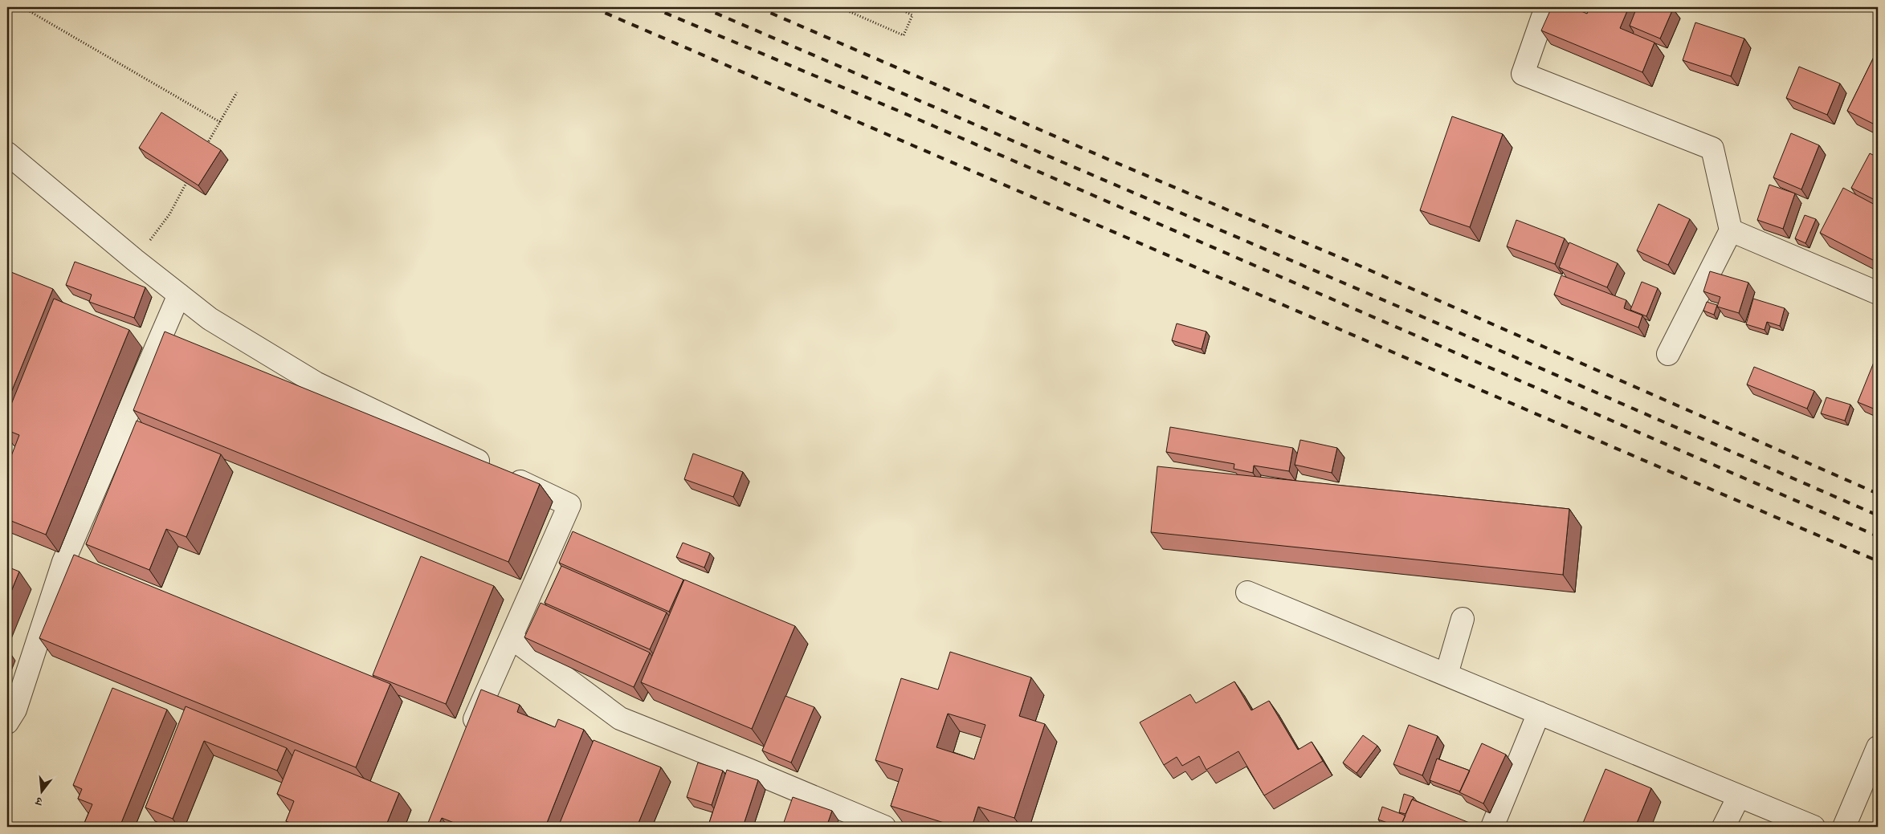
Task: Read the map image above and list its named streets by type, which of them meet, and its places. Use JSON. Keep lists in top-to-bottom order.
{
  "north": "bottom"
}
